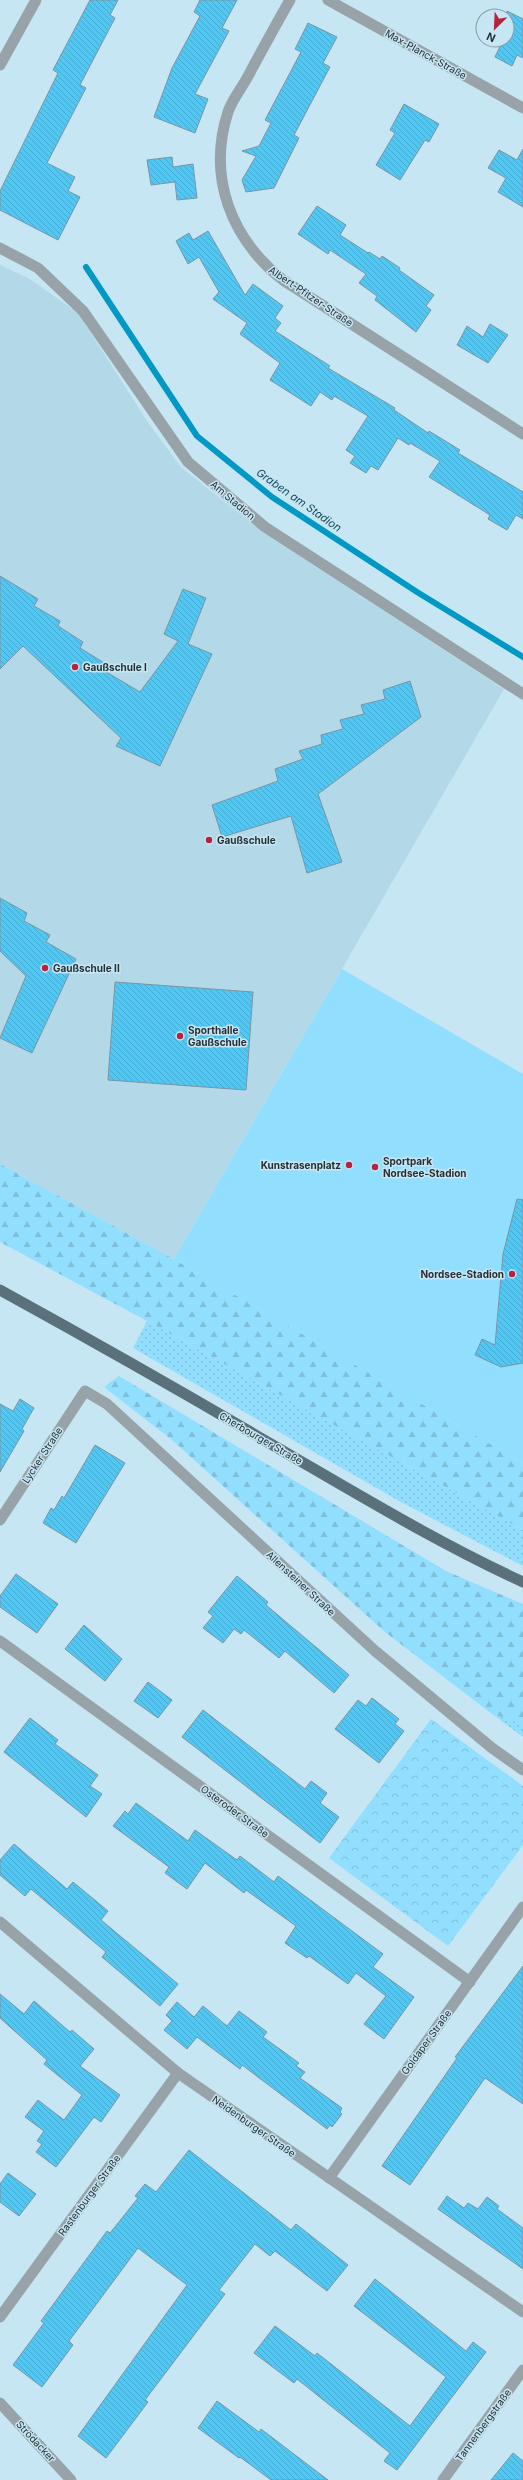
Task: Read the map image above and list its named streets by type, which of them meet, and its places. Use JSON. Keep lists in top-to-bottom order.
{
  "streets": {
    "main road": ["Cherbourger Straße"],
    "street": [
      "Max-Planck-Straße",
      "Albert-Pfitzer-Straße",
      "Am Stadion",
      "Lycker Straße",
      "Allensteiner Straße",
      "Osteroder Straße",
      "Goldaper Straße",
      "Neidenburger Straße",
      "Rastenburger Straße",
      "Tannenbergstraße",
      "Strödacker"
    ]
  },
  "crossings": [
    ["Lycker Straße", "Allensteiner Straße"],
    ["Osteroder Straße", "Goldaper Straße"],
    ["Goldaper Straße", "Neidenburger Straße"],
    ["Neidenburger Straße", "Rastenburger Straße"]
  ],
  "water": ["Graben am Stadion"],
  "places": [
    "Gaußschule I",
    "Gaußschule",
    "Gaußschule II",
    "Sporthalle Gaußschule",
    "Kunstrasenplatz",
    "Sportpark Nordsee-Stadion",
    "Nordsee-Stadion"
  ],
  "north": "bottom left"
}
